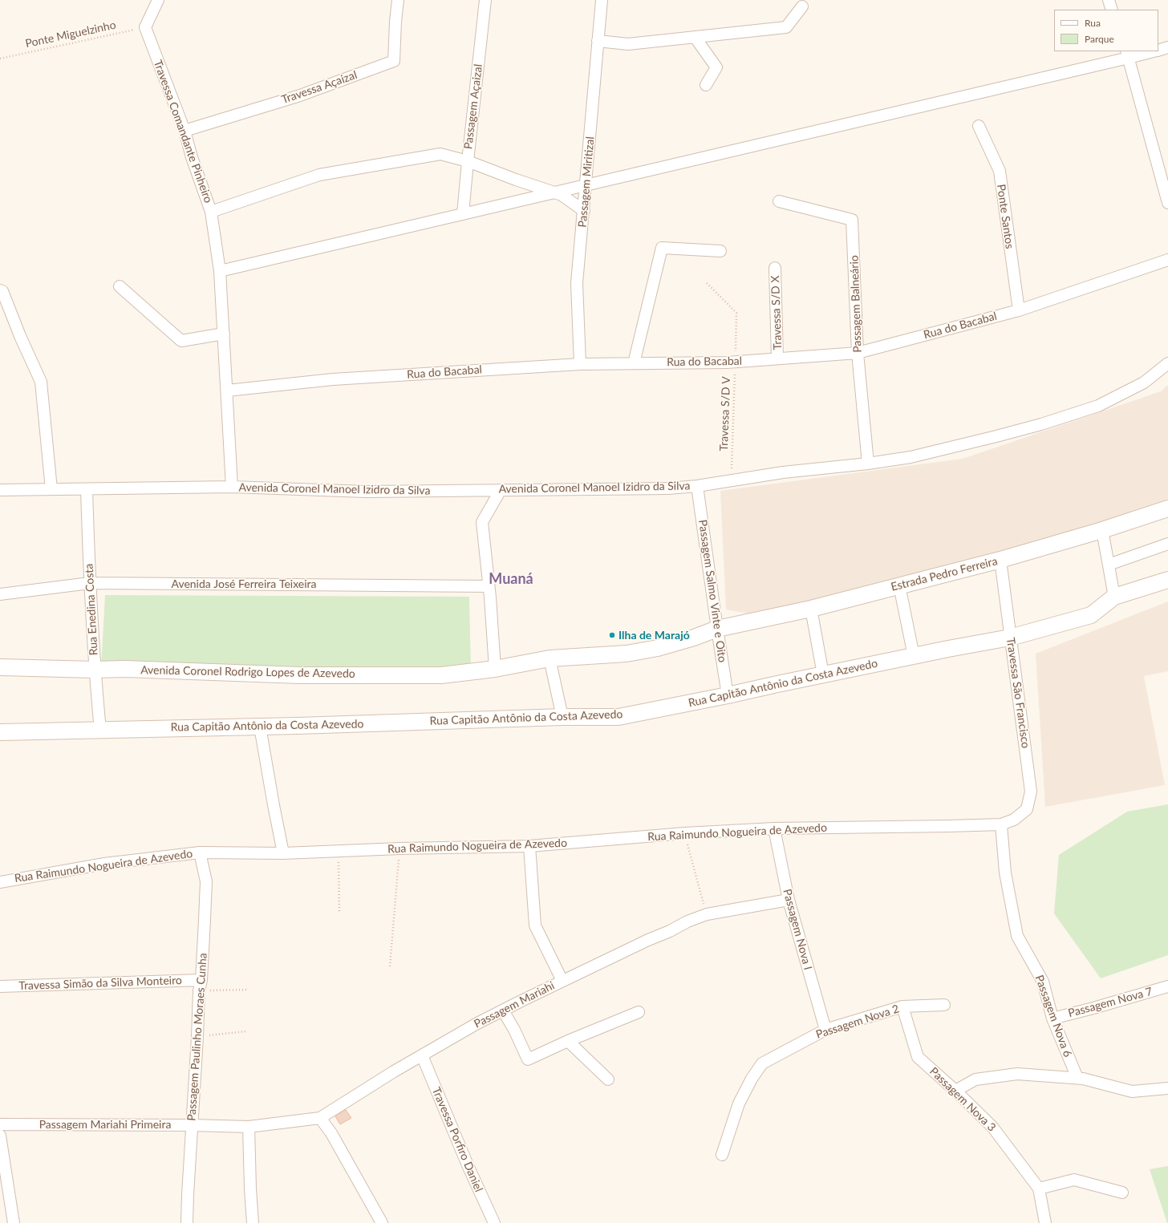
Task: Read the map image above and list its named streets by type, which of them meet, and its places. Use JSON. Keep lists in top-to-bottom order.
{
  "streets": {
    "main road": ["Estrada Pedro Ferreira", "Avenida Coronel Rodrigo Lopes de Azevedo", "Rua Capitão Antônio da Costa Azevedo"],
    "street": [
      "Travessa Açaizal",
      "Passagem Açaizal",
      "Travessa Comandante Pinheiro",
      "Passagem Miritizal",
      "Ponte Santos",
      "Passagem Balneário",
      "Travessa S/D X",
      "Rua do Bacabal",
      "Avenida Coronel Manoel Izidro da Silva",
      "Avenida José Ferreira Teixeira",
      "Passagem Salmo Vinte e Oito",
      "Rua Enedina Costa",
      "Travessa São Francisco",
      "Rua Raimundo Nogueira de Azevedo",
      "Passagem Nova I",
      "Travessa Simão da Silva Monteiro",
      "Passagem Nova 7",
      "Passagem Mariahi",
      "Passagem Nova 6",
      "Passagem Nova 2",
      "Passagem Paulinho Moraes Cunha",
      "Passagem Nova 3",
      "Passagem Mariahi Primeira",
      "Travessa Porfiro Daniel"
    ],
    "path": ["Ponte Miguelzinho", "Travessa S/D V"]
  },
  "crossings": [
    ["Ponte Miguelzinho", "Travessa Comandante Pinheiro"],
    ["Travessa Açaizal", "Travessa Comandante Pinheiro"],
    ["Travessa Comandante Pinheiro", "Rua do Bacabal"],
    ["Travessa Comandante Pinheiro", "Avenida Coronel Manoel Izidro da Silva"],
    ["Passagem Miritizal", "Rua do Bacabal"],
    ["Ponte Santos", "Rua do Bacabal"],
    ["Passagem Balneário", "Rua do Bacabal"],
    ["Passagem Balneário", "Avenida Coronel Manoel Izidro da Silva"],
    ["Travessa S/D X", "Rua do Bacabal"],
    ["Rua do Bacabal", "Travessa S/D V"],
    ["Travessa S/D V", "Avenida Coronel Manoel Izidro da Silva"],
    ["Avenida Coronel Manoel Izidro da Silva", "Passagem Salmo Vinte e Oito"],
    ["Avenida Coronel Manoel Izidro da Silva", "Rua Enedina Costa"],
    ["Estrada Pedro Ferreira", "Passagem Salmo Vinte e Oito"],
    ["Estrada Pedro Ferreira", "Avenida Coronel Rodrigo Lopes de Azevedo"],
    ["Estrada Pedro Ferreira", "Travessa São Francisco"],
    ["Avenida José Ferreira Teixeira", "Rua Enedina Costa"],
    ["Passagem Salmo Vinte e Oito", "Rua Capitão Antônio da Costa Azevedo"],
    ["Rua Enedina Costa", "Avenida Coronel Rodrigo Lopes de Azevedo"],
    ["Rua Enedina Costa", "Rua Capitão Antônio da Costa Azevedo"],
    ["Rua Capitão Antônio da Costa Azevedo", "Travessa São Francisco"],
    ["Travessa São Francisco", "Rua Raimundo Nogueira de Azevedo"],
    ["Rua Raimundo Nogueira de Azevedo", "Passagem Nova I"],
    ["Rua Raimundo Nogueira de Azevedo", "Passagem Nova 6"],
    ["Rua Raimundo Nogueira de Azevedo", "Passagem Paulinho Moraes Cunha"],
    ["Passagem Nova I", "Passagem Mariahi"],
    ["Passagem Nova I", "Passagem Nova 2"],
    ["Travessa Simão da Silva Monteiro", "Passagem Paulinho Moraes Cunha"],
    ["Passagem Nova 7", "Passagem Nova 6"],
    ["Passagem Mariahi", "Passagem Mariahi Primeira"],
    ["Passagem Mariahi", "Travessa Porfiro Daniel"],
    ["Passagem Nova 2", "Passagem Nova 3"],
    ["Passagem Paulinho Moraes Cunha", "Passagem Mariahi Primeira"]
  ],
  "districts": ["Muaná"],
  "places": ["Ilha de Marajó"],
  "legend": ["Rua", "Parque"]
}
